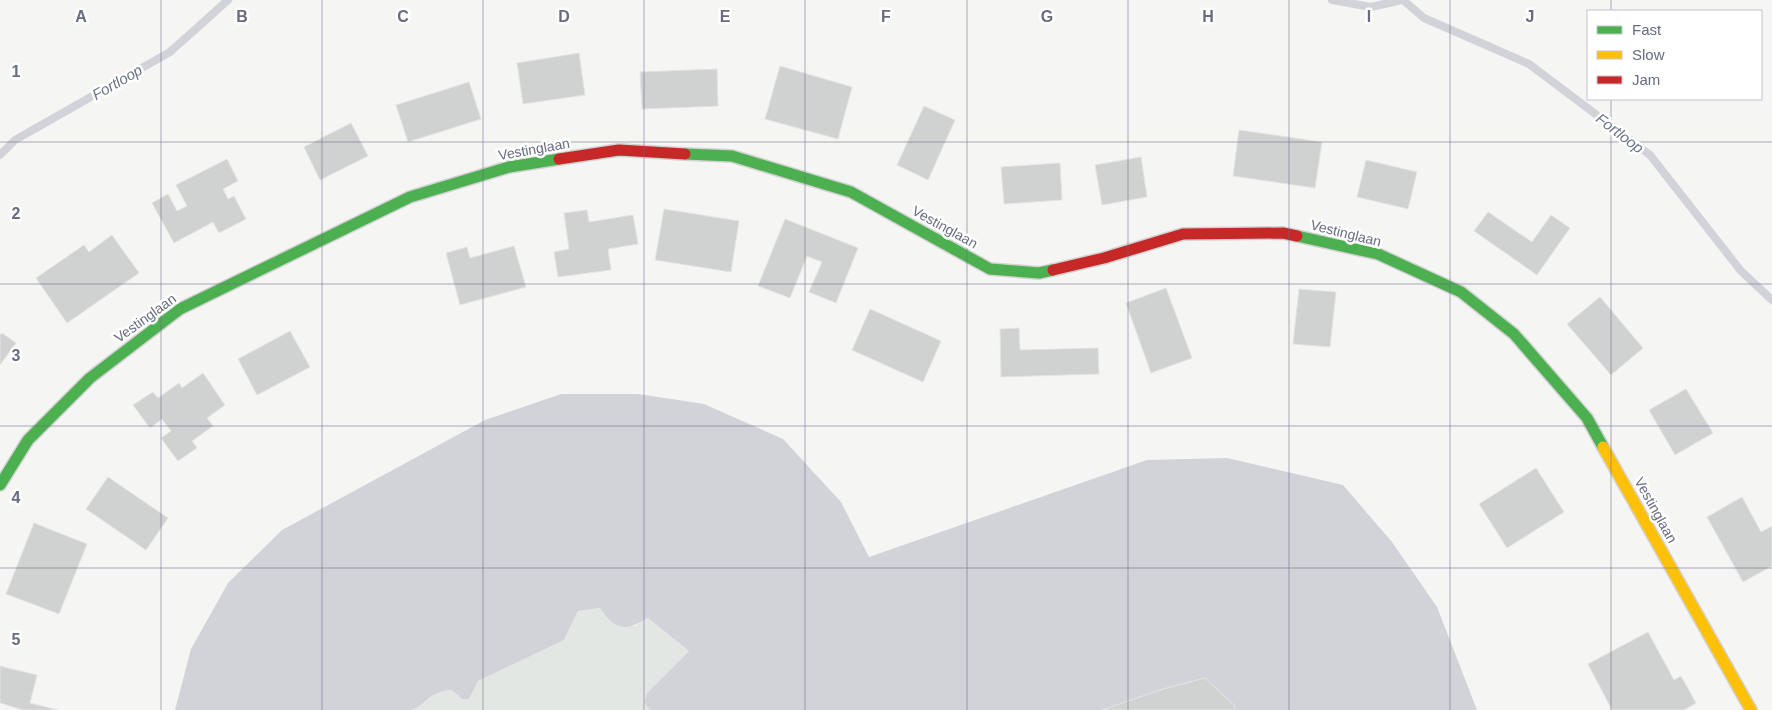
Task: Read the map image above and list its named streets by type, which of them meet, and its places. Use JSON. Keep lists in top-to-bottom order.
{
  "streets": {
    "street": ["Vestinglaan"]
  },
  "water": ["Fortloop"],
  "legend": ["Fast", "Slow", "Jam"],
  "grid": {
    "columns": [
      "A",
      "B",
      "C",
      "D",
      "E",
      "F",
      "G",
      "H",
      "I",
      "J"
    ],
    "rows": [
      "1",
      "2",
      "3",
      "4",
      "5"
    ]
  }
}
